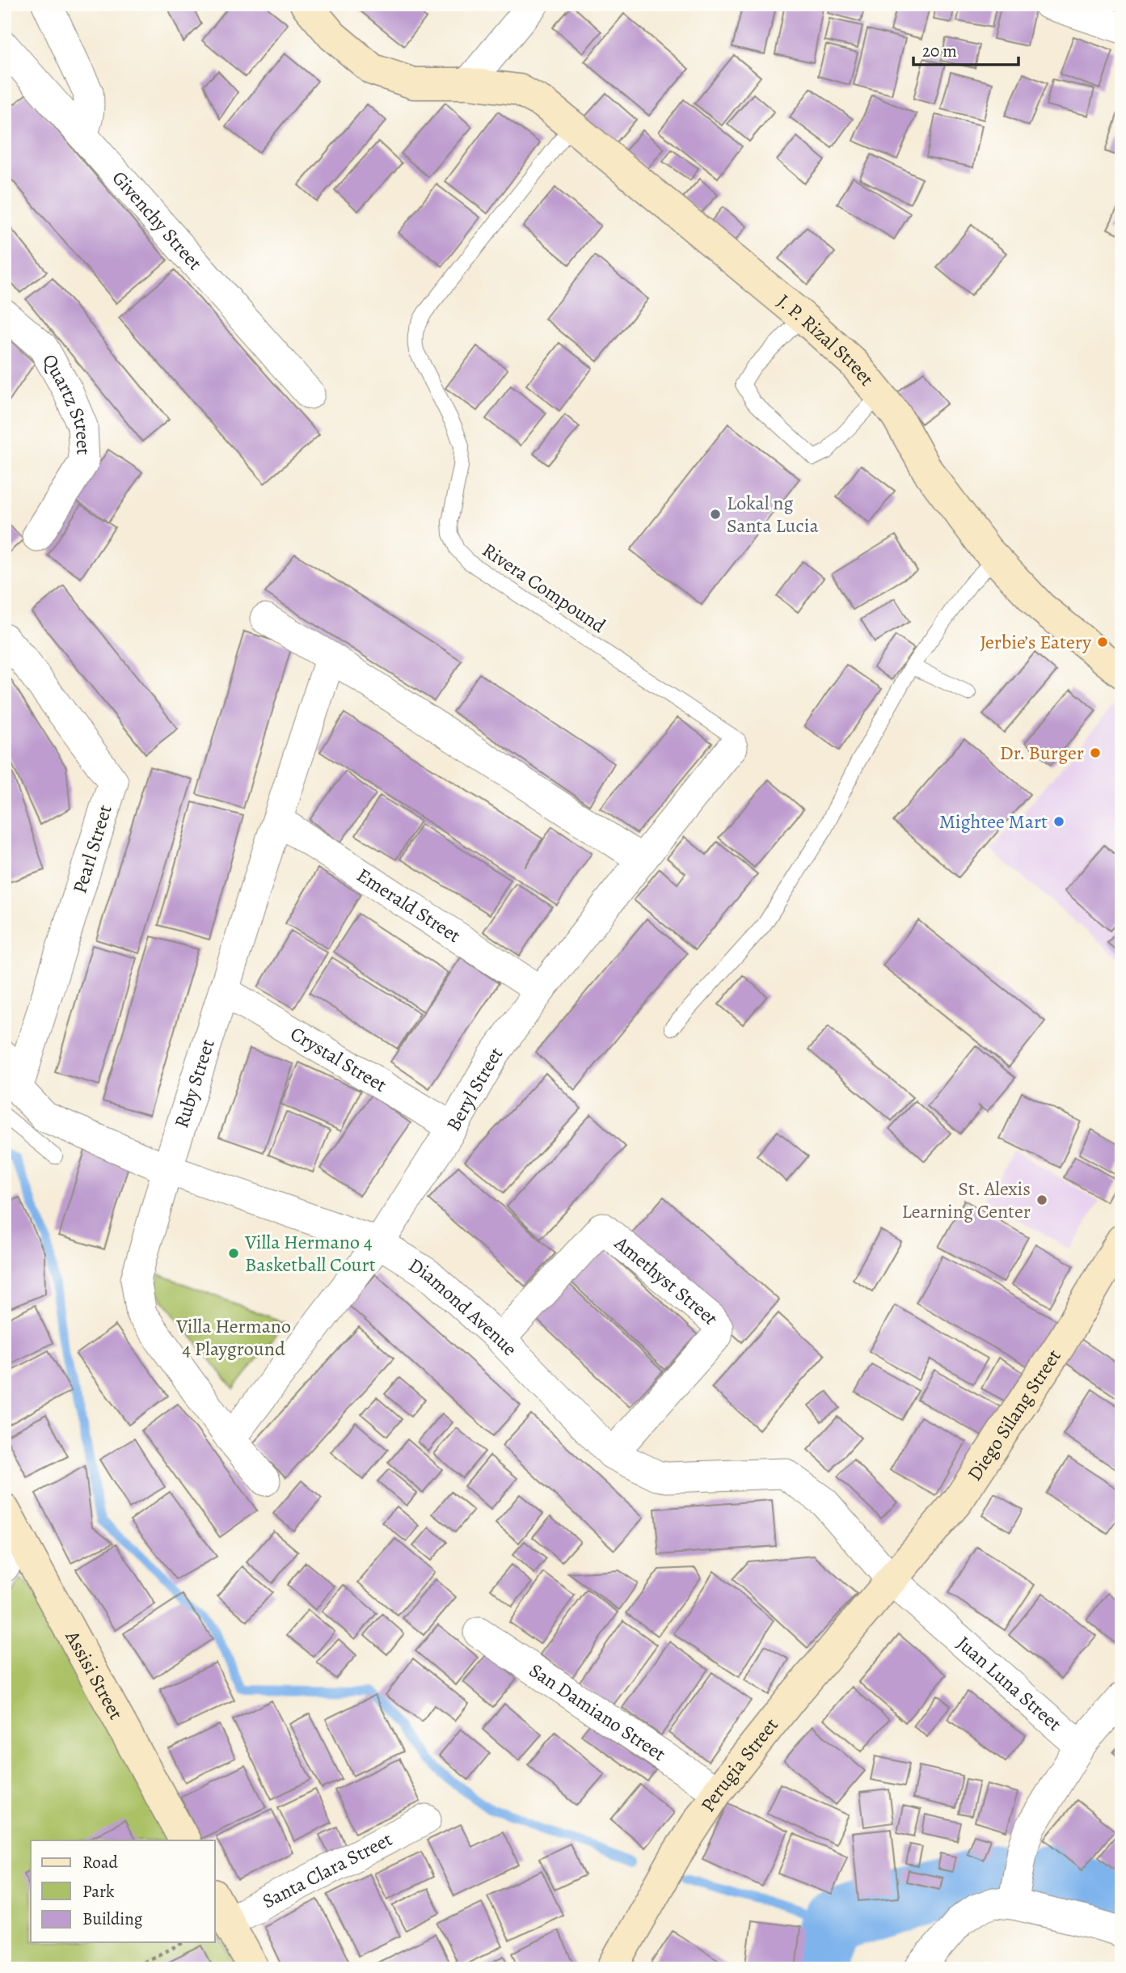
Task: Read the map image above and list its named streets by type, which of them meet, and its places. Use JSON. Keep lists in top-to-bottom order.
{
  "streets": {
    "street": [
      "Givenchy Street",
      "J. P. Rizal Street",
      "Quartz Street",
      "Pearl Street",
      "Emerald Street",
      "Crystal Street",
      "Ruby Street",
      "Beryl Street",
      "Amethyst Street",
      "Diamond Avenue",
      "Diego Silang Street",
      "Assisi Street",
      "Juan Luna Street",
      "San Damiano Street",
      "Perugia Street",
      "Santa Clara Street"
    ],
    "lane": ["Rivera Compound"]
  },
  "crossings": [
    ["J. P. Rizal Street", "Rivera Compound"],
    ["Rivera Compound", "Beryl Street"],
    ["Pearl Street", "Diamond Avenue"],
    ["Emerald Street", "Ruby Street"],
    ["Emerald Street", "Beryl Street"],
    ["Crystal Street", "Ruby Street"],
    ["Crystal Street", "Beryl Street"],
    ["Ruby Street", "Beryl Street"],
    ["Ruby Street", "Diamond Avenue"],
    ["Beryl Street", "Diamond Avenue"],
    ["Amethyst Street", "Diamond Avenue"],
    ["Diamond Avenue", "Diego Silang Street"],
    ["Diamond Avenue", "Juan Luna Street"],
    ["Diamond Avenue", "Perugia Street"],
    ["Diego Silang Street", "Juan Luna Street"],
    ["Diego Silang Street", "Perugia Street"],
    ["Juan Luna Street", "Perugia Street"],
    ["San Damiano Street", "Perugia Street"]
  ],
  "parks": ["Villa Hermano 4 Playground"],
  "places": [
    "Lokal ng Santa Lucia",
    "Jerbie’s Eatery",
    "Dr. Burger",
    "Mightee Mart",
    "St. Alexis Learning Center",
    "Villa Hermano 4 Basketball Court"
  ],
  "legend": ["Road", "Park", "Building"],
  "scale_bar": "20 m"
}
